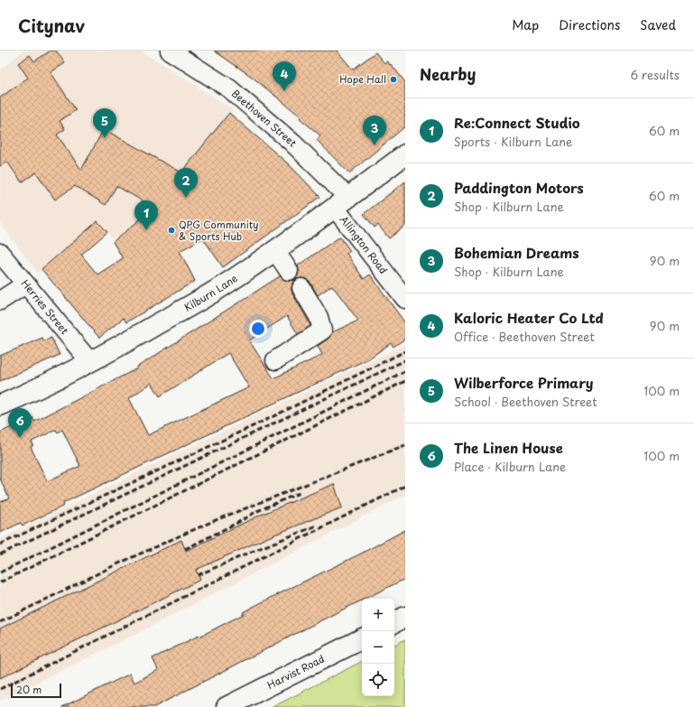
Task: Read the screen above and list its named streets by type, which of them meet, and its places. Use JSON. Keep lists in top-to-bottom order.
{
  "streets": {
    "main road": ["Kilburn Lane", "Harvist Road"],
    "street": ["Beethoven Street", "Allington Road", "Herries Street"]
  },
  "crossings": [
    ["Beethoven Street", "Allington Road"],
    ["Beethoven Street", "Kilburn Lane"],
    ["Allington Road", "Kilburn Lane"],
    ["Kilburn Lane", "Herries Street"]
  ],
  "places": ["Hope Hall", "QPG Community & Sports Hub"],
  "scale_bar": "20 m",
  "page": {
    "header": "Citynav",
    "nav": ["Map", "Directions", "Saved"],
    "heading": ["Nearby", "6 results"],
    "pins": [
      "4",
      "5",
      "3",
      "2",
      "1",
      "6"
    ],
    "list": [
      {
        "mark": "1",
        "name": "Re:Connect Studio",
        "note": "Sports · Kilburn Lane",
        "value": "60 m"
      },
      {
        "mark": "2",
        "name": "Paddington Motors",
        "note": "Shop · Kilburn Lane",
        "value": "60 m"
      },
      {
        "mark": "3",
        "name": "Bohemian Dreams",
        "note": "Shop · Kilburn Lane",
        "value": "90 m"
      },
      {
        "mark": "4",
        "name": "Kaloric Heater Co Ltd",
        "note": "Office · Beethoven Street",
        "value": "90 m"
      },
      {
        "mark": "5",
        "name": "Wilberforce Primary",
        "note": "School · Beethoven Street",
        "value": "100 m"
      },
      {
        "mark": "6",
        "name": "The Linen House",
        "note": "Place · Kilburn Lane",
        "value": "100 m"
      }
    ],
    "map_buttons": ["+", "−"],
    "scale": "20 m"
  }
}
